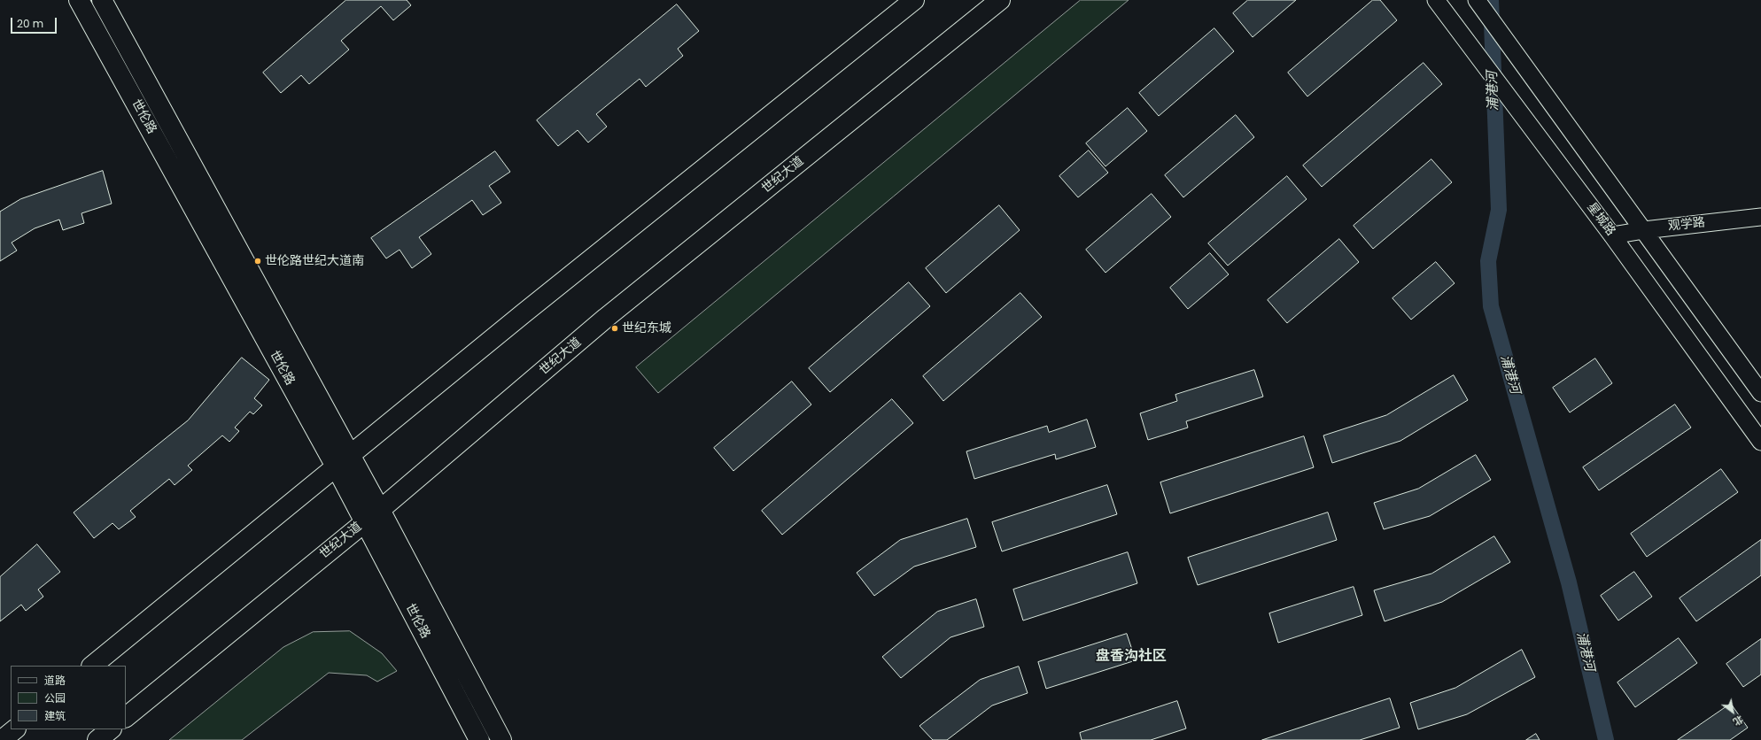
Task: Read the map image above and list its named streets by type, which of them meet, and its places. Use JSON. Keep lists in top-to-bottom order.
{
  "streets": {
    "main road": ["世伦路", "世纪大道"],
    "street": ["星城路", "观学路"]
  },
  "crossings": [
    ["世伦路", "世纪大道"],
    ["星城路", "观学路"]
  ],
  "districts": ["盘香沟社区"],
  "water": ["浦港河"],
  "places": ["世伦路世纪大道南", "世纪东城"],
  "legend": ["道路", "公园", "建筑"],
  "scale_bar": "20 m",
  "north": "bottom right"
}
